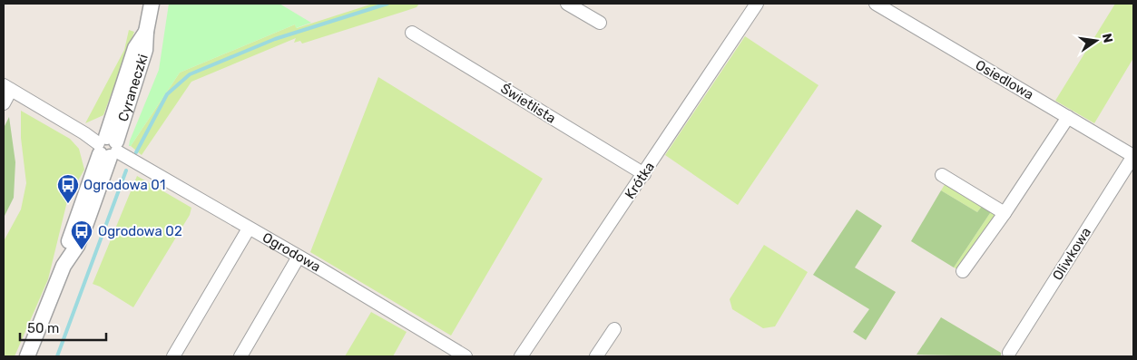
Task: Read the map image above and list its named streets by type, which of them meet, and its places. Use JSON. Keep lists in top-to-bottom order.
{
  "streets": {
    "street": [
      "Osiedlowa",
      "Cyraneczki",
      "Świetlista",
      "Krótka",
      "Ogrodowa",
      "Oliwkowa"
    ]
  },
  "crossings": [
    ["Osiedlowa", "Oliwkowa"],
    ["Cyraneczki", "Ogrodowa"],
    ["Świetlista", "Krótka"]
  ],
  "places": {
    "bus stop": ["Ogrodowa 01", "Ogrodowa 02"]
  },
  "scale_bar": "50 m",
  "north": "right"
}
